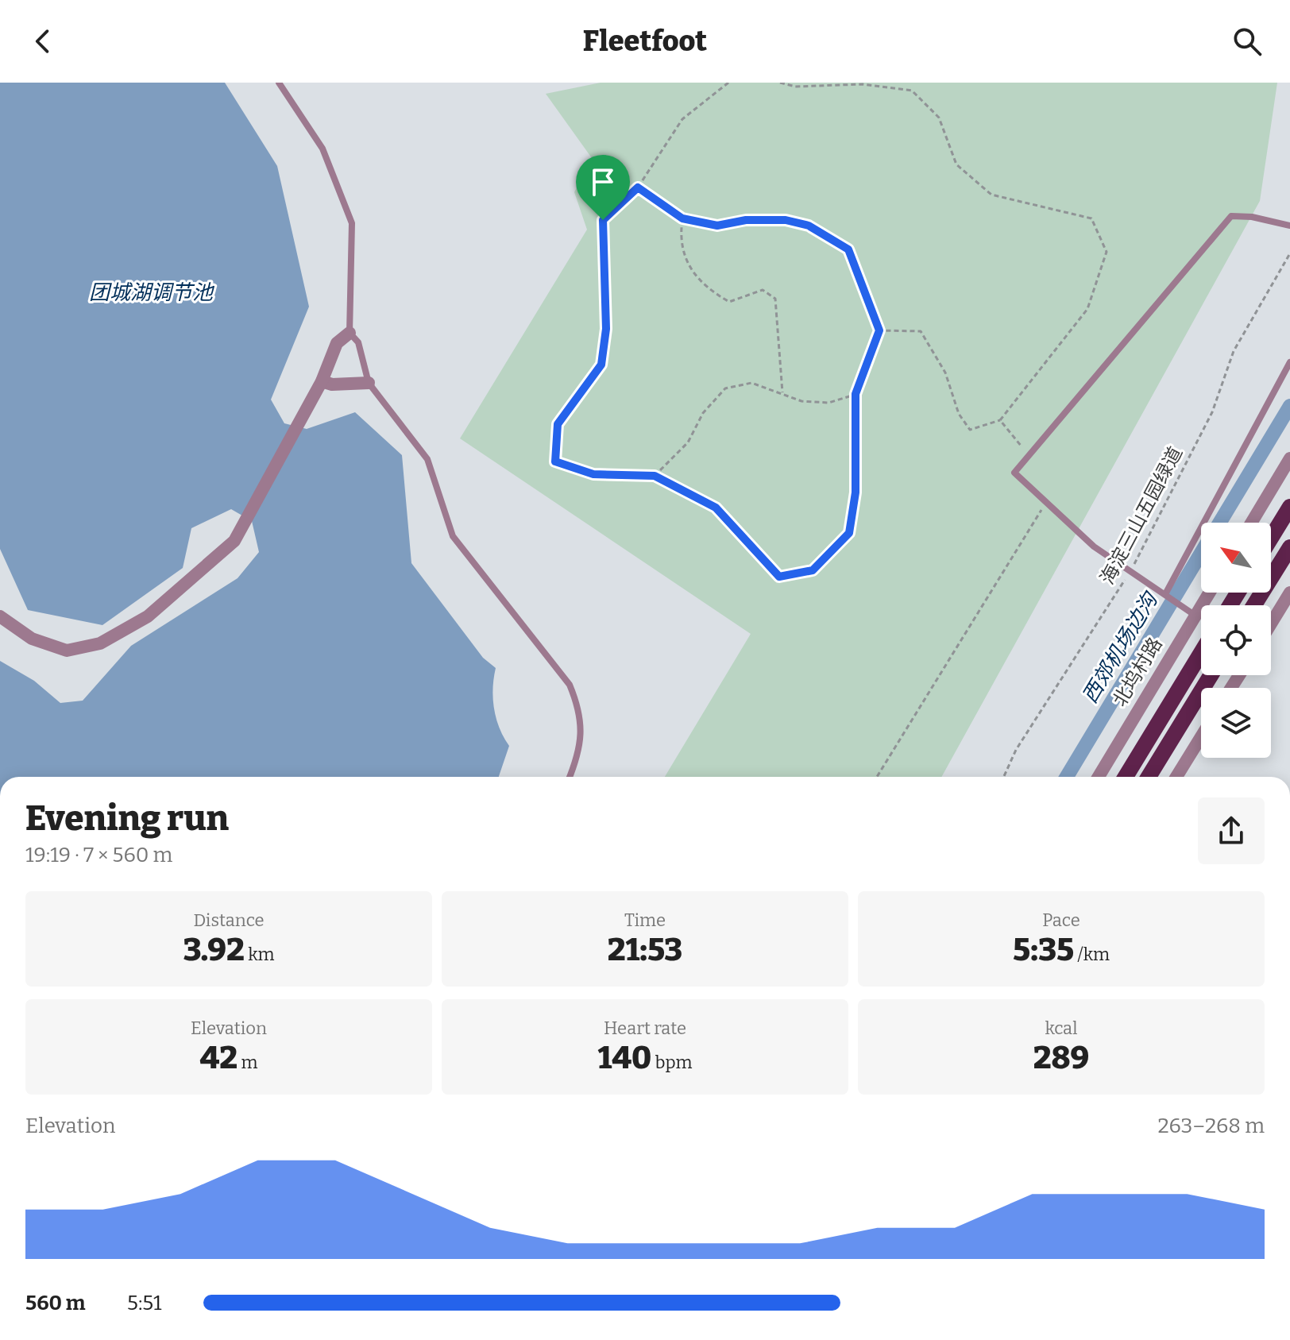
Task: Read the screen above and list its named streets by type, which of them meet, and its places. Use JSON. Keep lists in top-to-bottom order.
{
  "streets": {
    "street": ["北坞村路"],
    "path": ["海淀三山五园绿道"]
  },
  "water": ["团城湖调节池", "西郊机场边沟"],
  "north": "top left",
  "page": {
    "header": "Fleetfoot",
    "heading": ["Evening run", "19:19 · 7 × 560 m"],
    "stats": [
      ["Distance", "3.92 km"],
      ["Time", "21:53"],
      ["Pace", "5:35 /km"],
      ["Elevation", "42 m"],
      ["Heart rate", "140 bpm"],
      ["kcal", "289"]
    ],
    "chart": ["Elevation", "263–268 m"],
    "list": [
      {
        "name": "560 m",
        "note": "5:51"
      }
    ]
  }
}
